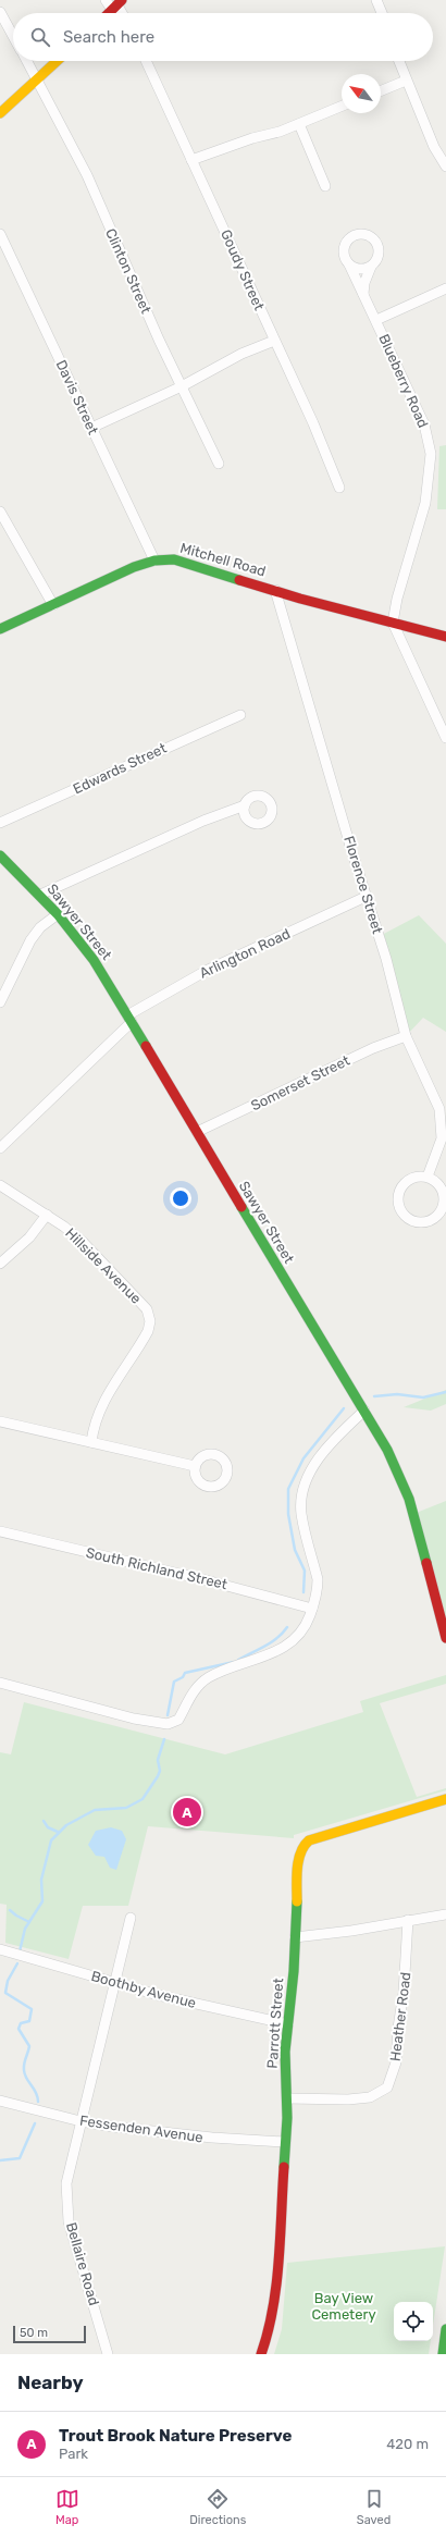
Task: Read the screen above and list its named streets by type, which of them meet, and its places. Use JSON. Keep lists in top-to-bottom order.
{
  "streets": {
    "street": [
      "Goudy Street",
      "Clinton Street",
      "Blueberry Road",
      "Davis Street",
      "Mitchell Road",
      "Edwards Street",
      "Florence Street",
      "Sawyer Street",
      "Arlington Road",
      "Somerset Street",
      "Hillside Avenue",
      "South Richland Street",
      "Boothby Avenue",
      "Heather Road",
      "Parrott Street",
      "Fessenden Avenue",
      "Bellaire Road"
    ]
  },
  "crossings": [
    ["Blueberry Road", "Mitchell Road"],
    ["Davis Street", "Mitchell Road"],
    ["Mitchell Road", "Florence Street"],
    ["Florence Street", "Arlington Road"],
    ["Florence Street", "Somerset Street"],
    ["Sawyer Street", "Arlington Road"],
    ["Sawyer Street", "Somerset Street"],
    ["Boothby Avenue", "Parrott Street"],
    ["Boothby Avenue", "Bellaire Road"],
    ["Heather Road", "Parrott Street"],
    ["Parrott Street", "Fessenden Avenue"],
    ["Fessenden Avenue", "Bellaire Road"]
  ],
  "parks": ["Bay View Cemetery"],
  "scale_bar": "50 m",
  "north": "top left",
  "page": {
    "search": "Search here",
    "pins": "A",
    "scale": "50 m",
    "heading": "Nearby",
    "list": [
      {
        "mark": "A",
        "name": "Trout Brook Nature Preserve",
        "note": "Park",
        "value": "420 m"
      }
    ],
    "nav": ["Map", "Directions", "Saved"]
  }
}
